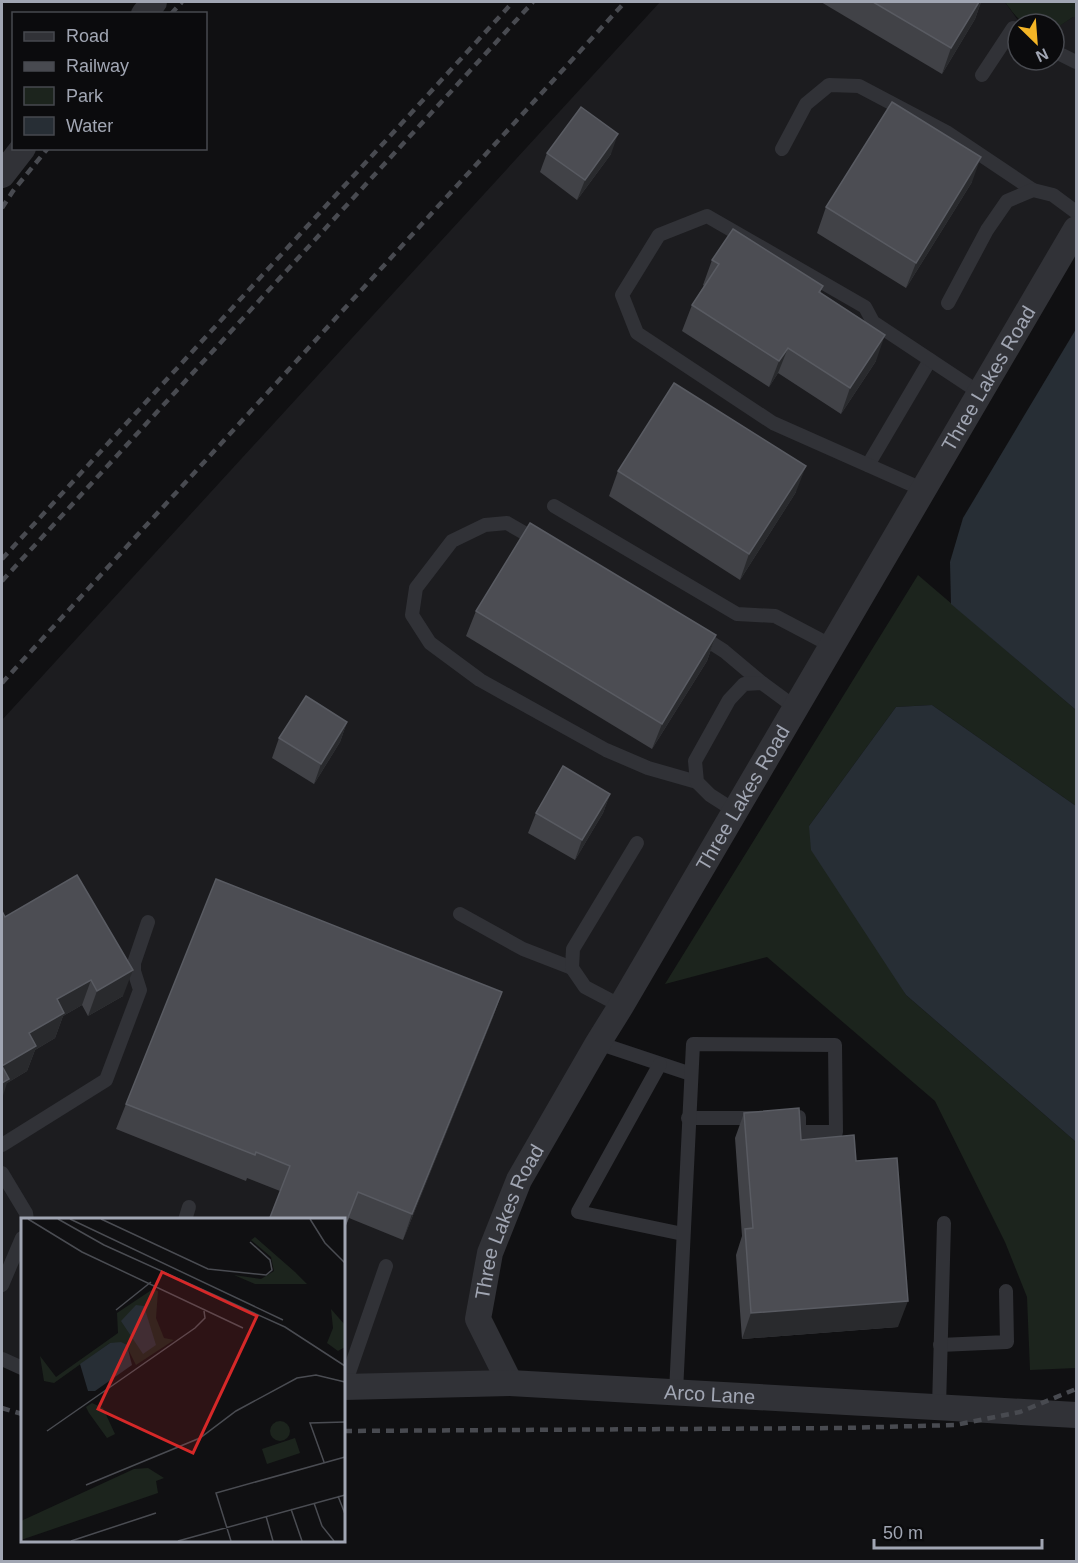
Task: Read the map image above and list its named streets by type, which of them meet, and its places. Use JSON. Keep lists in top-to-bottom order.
{
  "streets": {
    "street": ["Three Lakes Road", "Arco Lane"]
  },
  "crossings": [
    ["Three Lakes Road", "Arco Lane"]
  ],
  "legend": [
    "Road",
    "Railway",
    "Park",
    "Water"
  ],
  "scale_bar": "50 m",
  "north": "bottom right"
}
